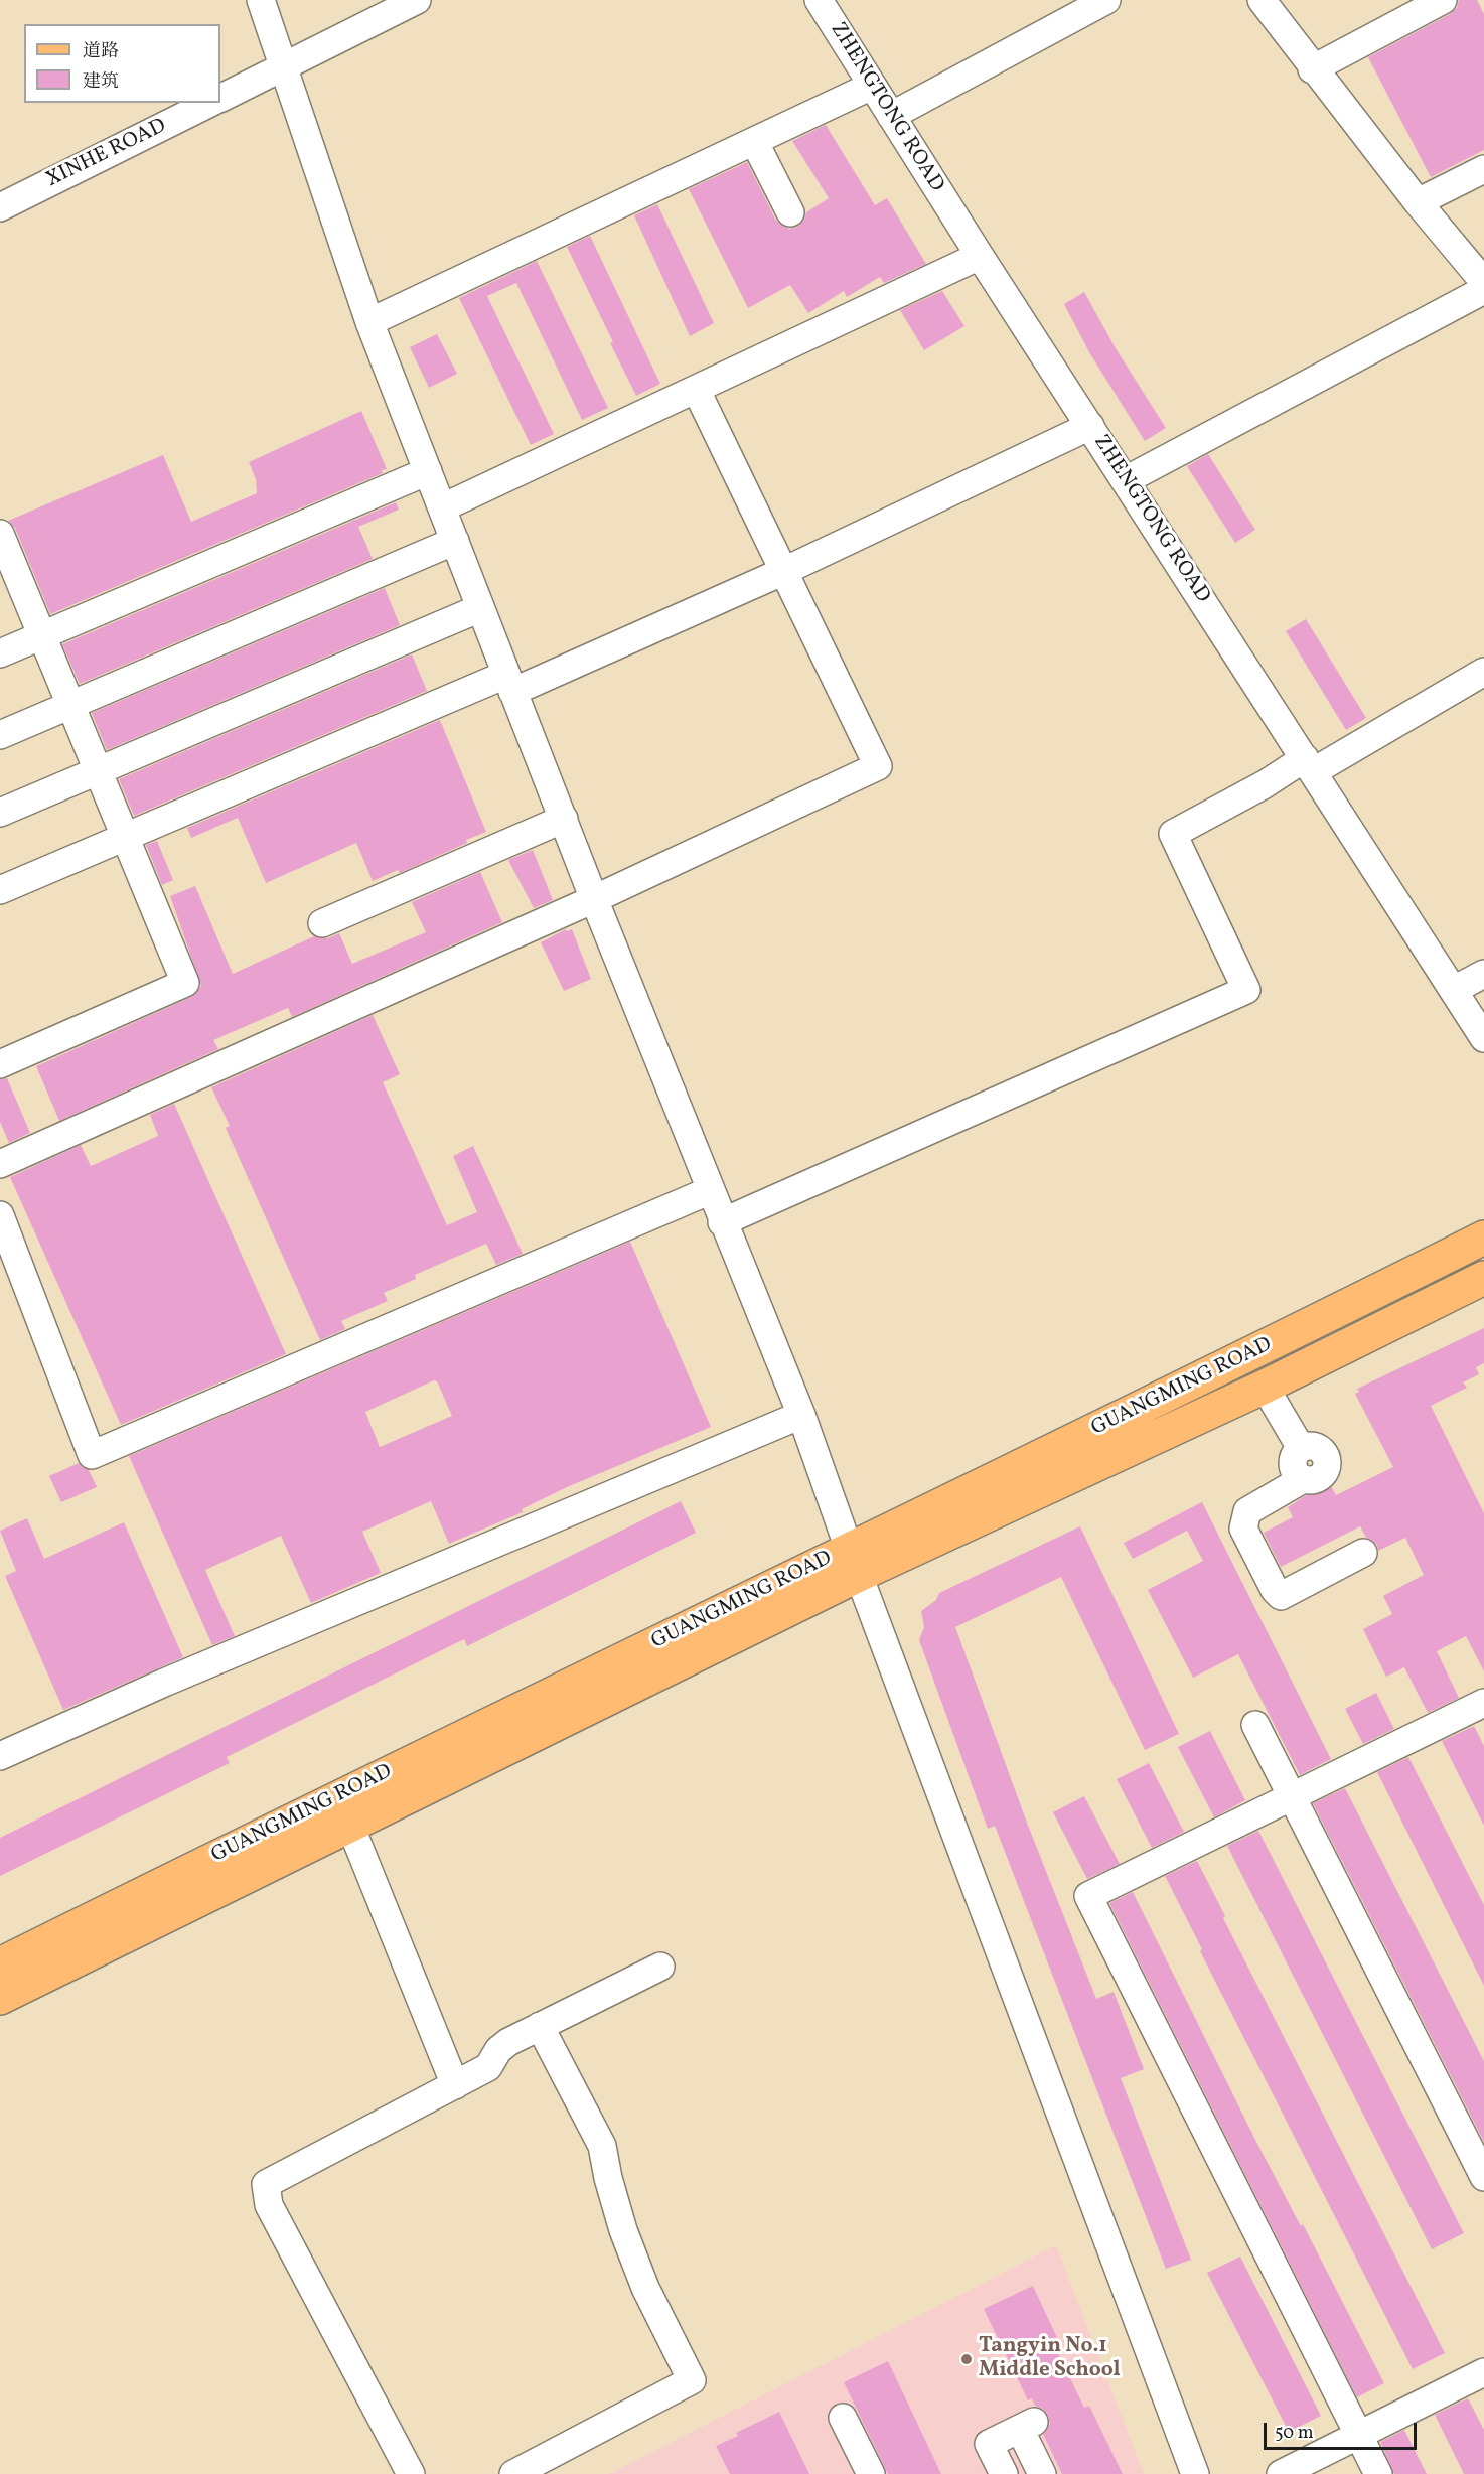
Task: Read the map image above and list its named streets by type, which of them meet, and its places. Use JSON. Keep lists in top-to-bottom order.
{
  "streets": {
    "main road": ["GUANGMING ROAD"],
    "street": ["ZHENGTONG ROAD", "XINHE ROAD"]
  },
  "places": ["Tangyin No.1 Middle School"],
  "legend": ["道路", "建筑"],
  "scale_bar": "50 m"
}
